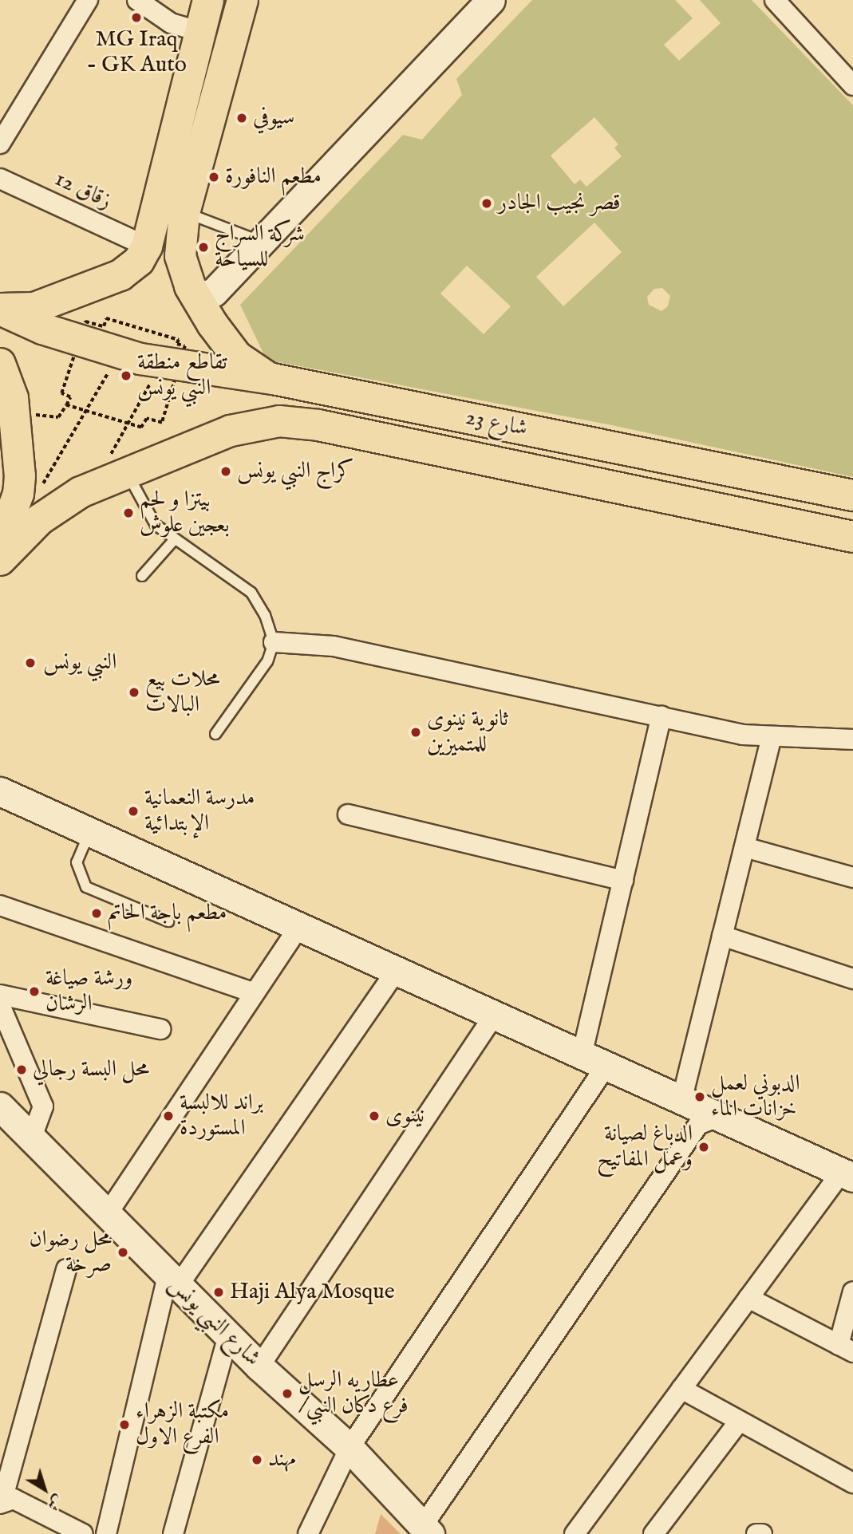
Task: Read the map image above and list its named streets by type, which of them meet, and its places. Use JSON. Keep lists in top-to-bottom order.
{
  "streets": {
    "main road": ["شارع 23"],
    "street": ["زقاق 12", "شارع النبي يونس"]
  },
  "places": [
    "MG Iraq - GK Auto",
    "سيوفي",
    "مطعم النافورة",
    "قصر نجيب الجادر",
    "شركة السراج للسياحة",
    "تقاطع منطقة النبي يونس",
    "كراج النبي يونس",
    "بيتزا و لحم بعجين علوش",
    "النبي يونس",
    "محلات بيع البالات",
    "ثانوية نينوى للمتميزين",
    "مدرسة النعمانية الإبتدائية",
    "مطعم باجة الحاتم",
    "ورشة صياغة الرشان",
    "محل البسة رجالي",
    "الدبوني لعمل خزانات الماء",
    "براند للالبسة المستوردة",
    "نينوى",
    "الدباغ لصيانة وعمل المفاتيح",
    "محل رضوان صرخة",
    "Haji Alya Mosque",
    "عطاريه الرسل /فرع دكان النبي",
    "مكتبة الزهراء الفرع الاول",
    "مهند"
  ],
  "north": "bottom right"
}
